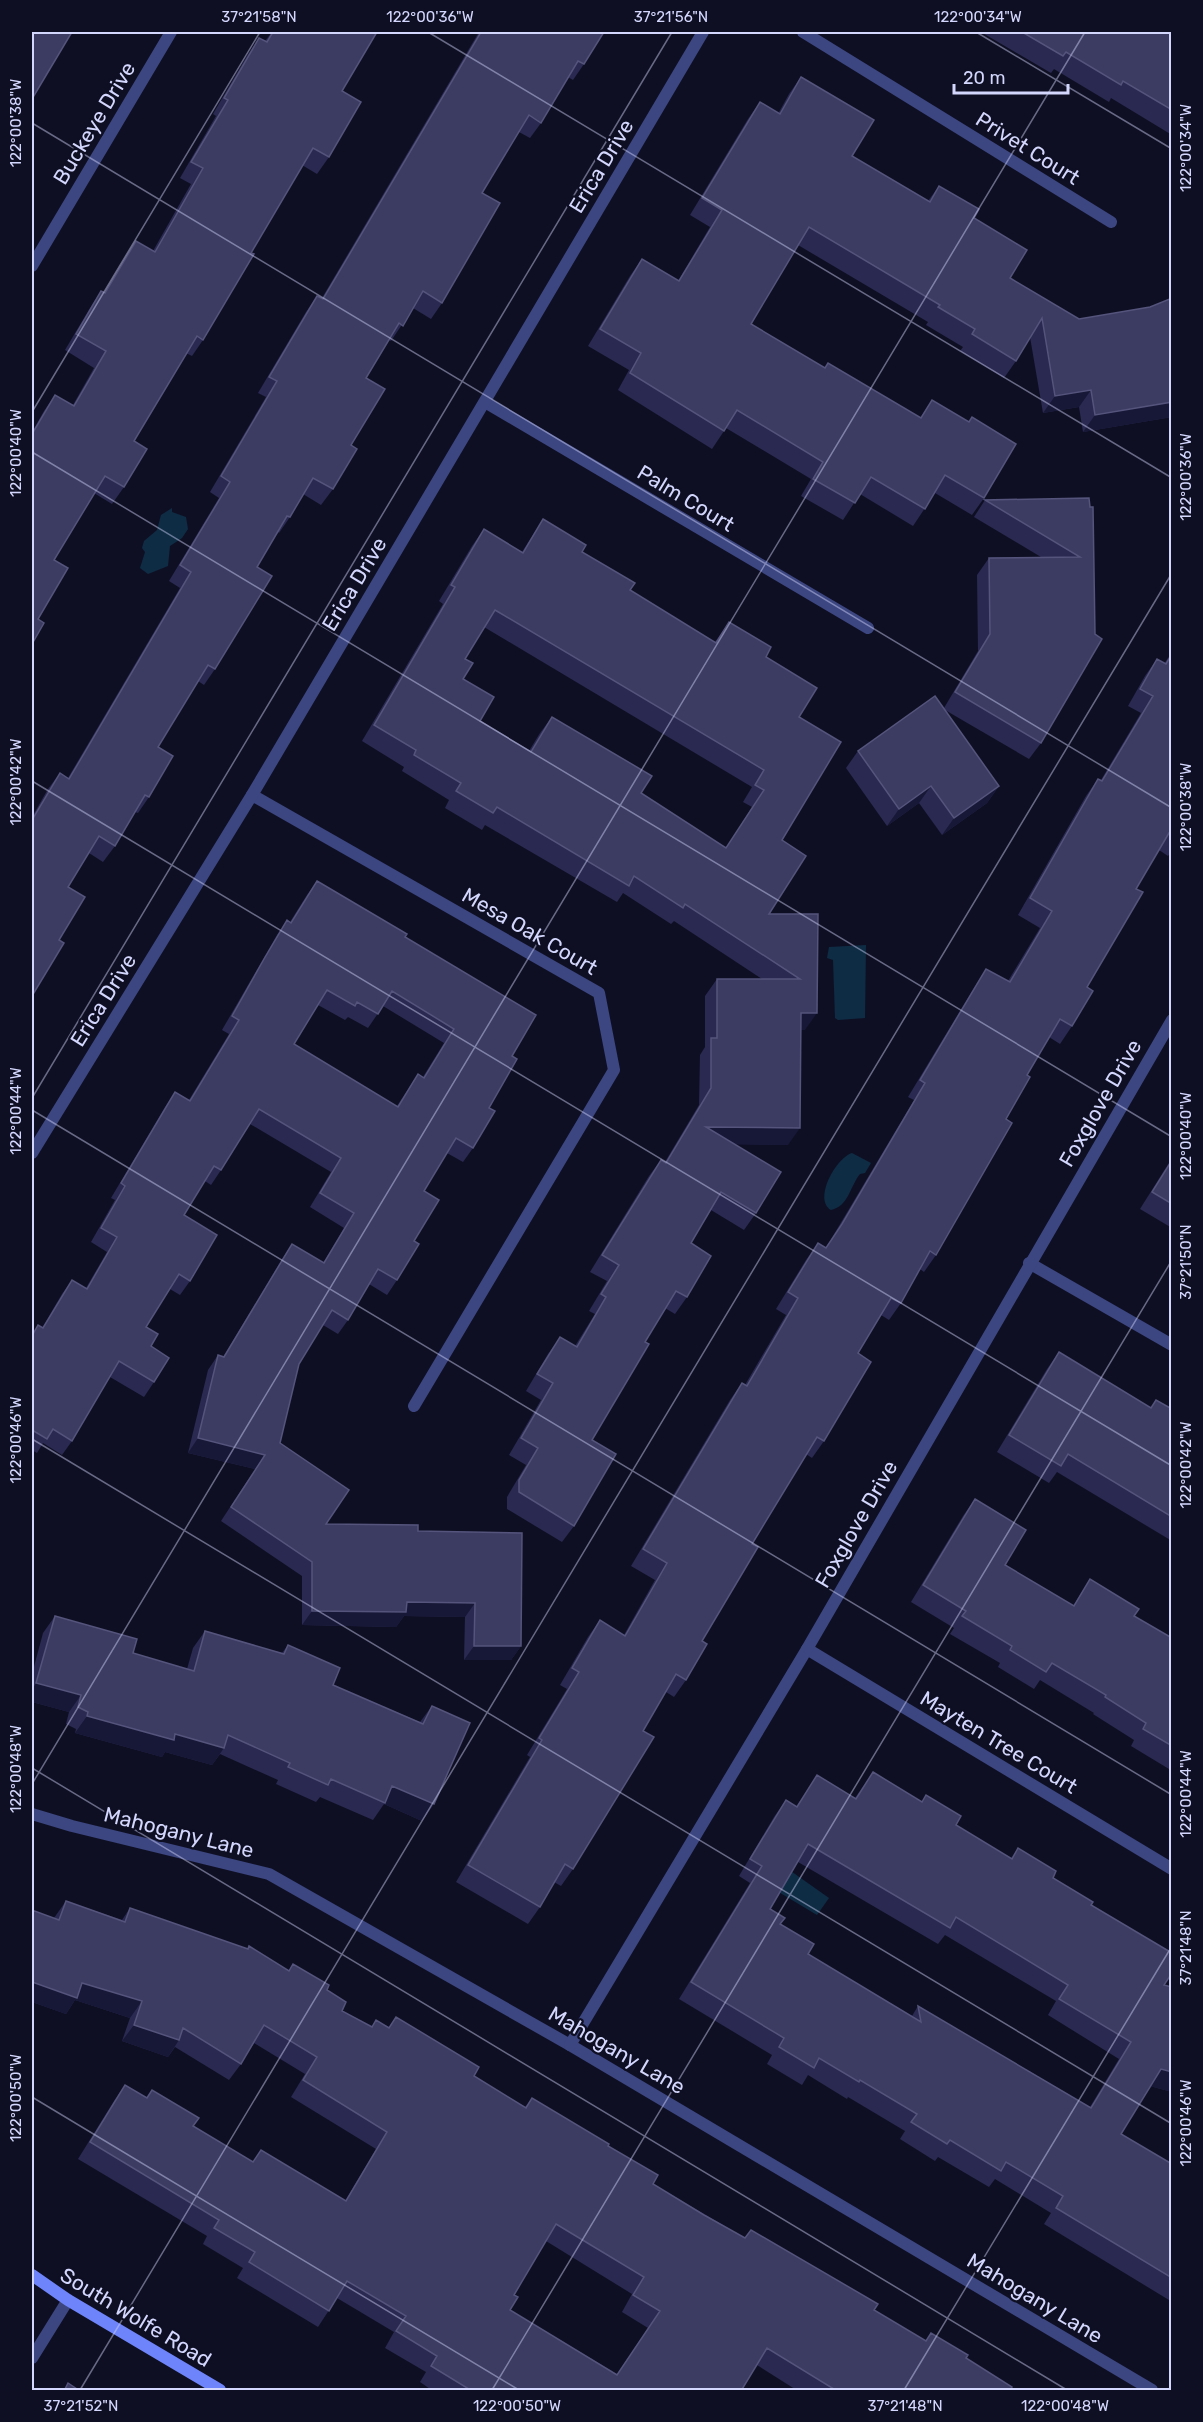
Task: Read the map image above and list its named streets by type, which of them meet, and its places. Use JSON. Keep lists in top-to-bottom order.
{
  "streets": {
    "main road": ["South Wolfe Road"],
    "street": [
      "Buckeye Drive",
      "Privet Court",
      "Erica Drive",
      "Palm Court",
      "Mesa Oak Court",
      "Foxglove Drive",
      "Mayten Tree Court",
      "Mahogany Lane"
    ]
  },
  "crossings": [
    ["Erica Drive", "Palm Court"],
    ["Erica Drive", "Mesa Oak Court"],
    ["Foxglove Drive", "Mayten Tree Court"],
    ["Foxglove Drive", "Mahogany Lane"]
  ],
  "scale_bar": "20 m",
  "coordinates": [
    "37°21'58\"N",
    "122°00'36\"W",
    "37°21'56\"N",
    "122°00'34\"W",
    "122°00'38\"W",
    "122°00'40\"W",
    "122°00'42\"W",
    "122°00'44\"W",
    "37°21'50\"N",
    "122°00'46\"W",
    "122°00'48\"W",
    "37°21'48\"N",
    "122°00'50\"W",
    "37°21'52\"N"
  ]
}
